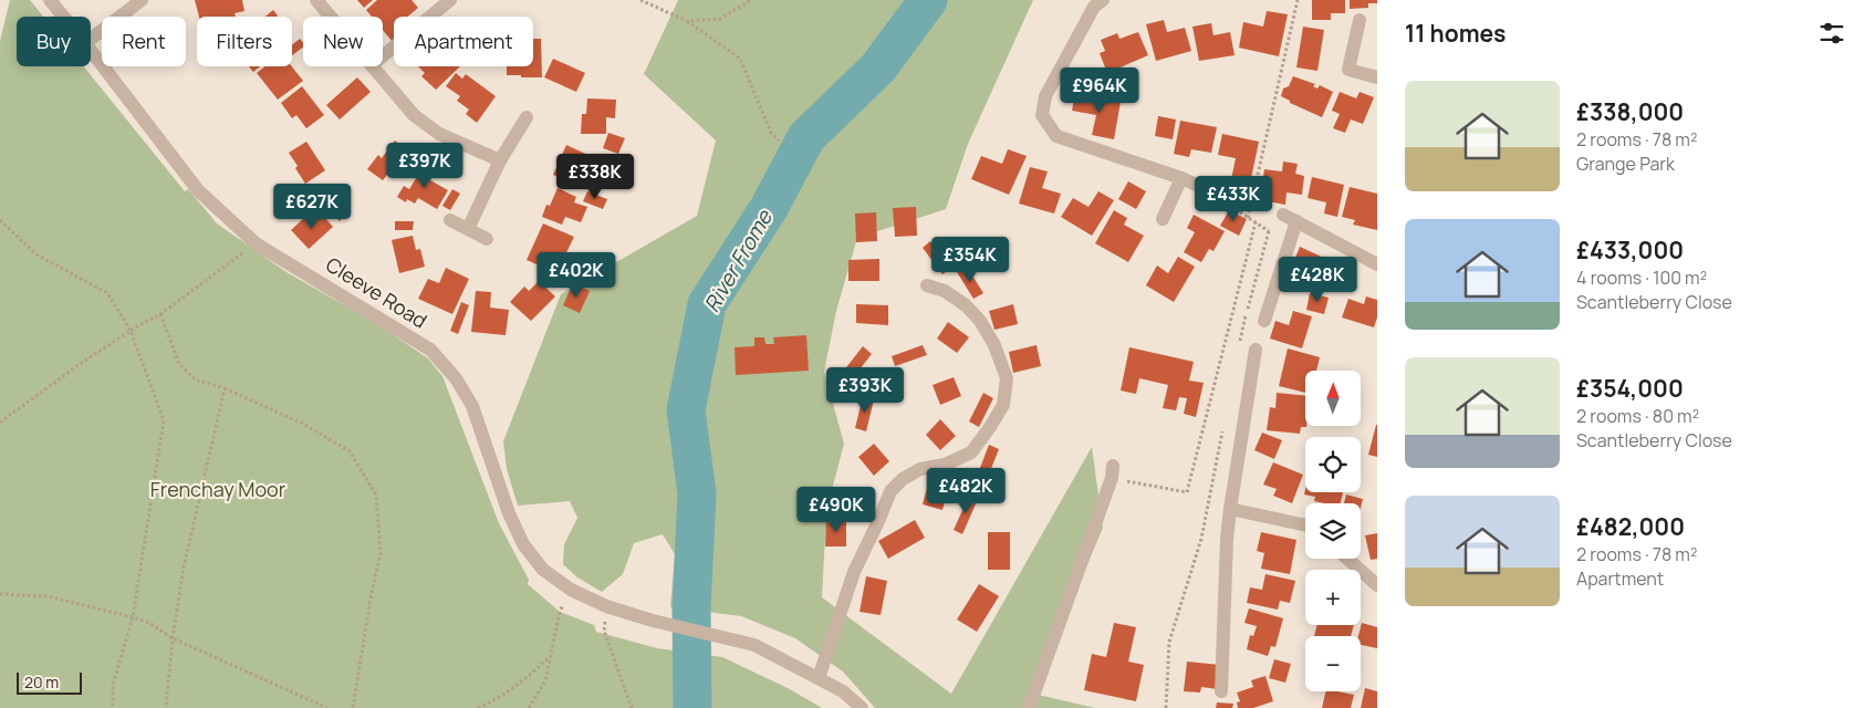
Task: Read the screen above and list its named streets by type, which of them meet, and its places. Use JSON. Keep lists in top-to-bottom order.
{
  "streets": {
    "street": ["Cleeve Road"]
  },
  "water": ["River Frome"],
  "parks": ["Frenchay Moor"],
  "scale_bar": "20 m",
  "north": "top",
  "page": {
    "heading": "11 homes",
    "chip": [
      "Buy",
      "Rent",
      "Filters",
      "New",
      "Apartment"
    ],
    "list": [
      {
        "name": "£338,000",
        "note": "2 rooms · 78 m² · Grange Park"
      },
      {
        "name": "£433,000",
        "note": "4 rooms · 100 m² · Scantleberry Close"
      },
      {
        "name": "£354,000",
        "note": "2 rooms · 80 m² · Scantleberry Close"
      },
      {
        "name": "£482,000",
        "note": "2 rooms · 78 m² · Apartment"
      }
    ],
    "price": [
      "£964K",
      "£397K",
      "£338K",
      "£433K",
      "£627K",
      "£354K",
      "£402K",
      "£428K",
      "£393K",
      "£482K",
      "£490K"
    ],
    "map_buttons": ["+", "−"],
    "scale": "20 m"
  }
}
